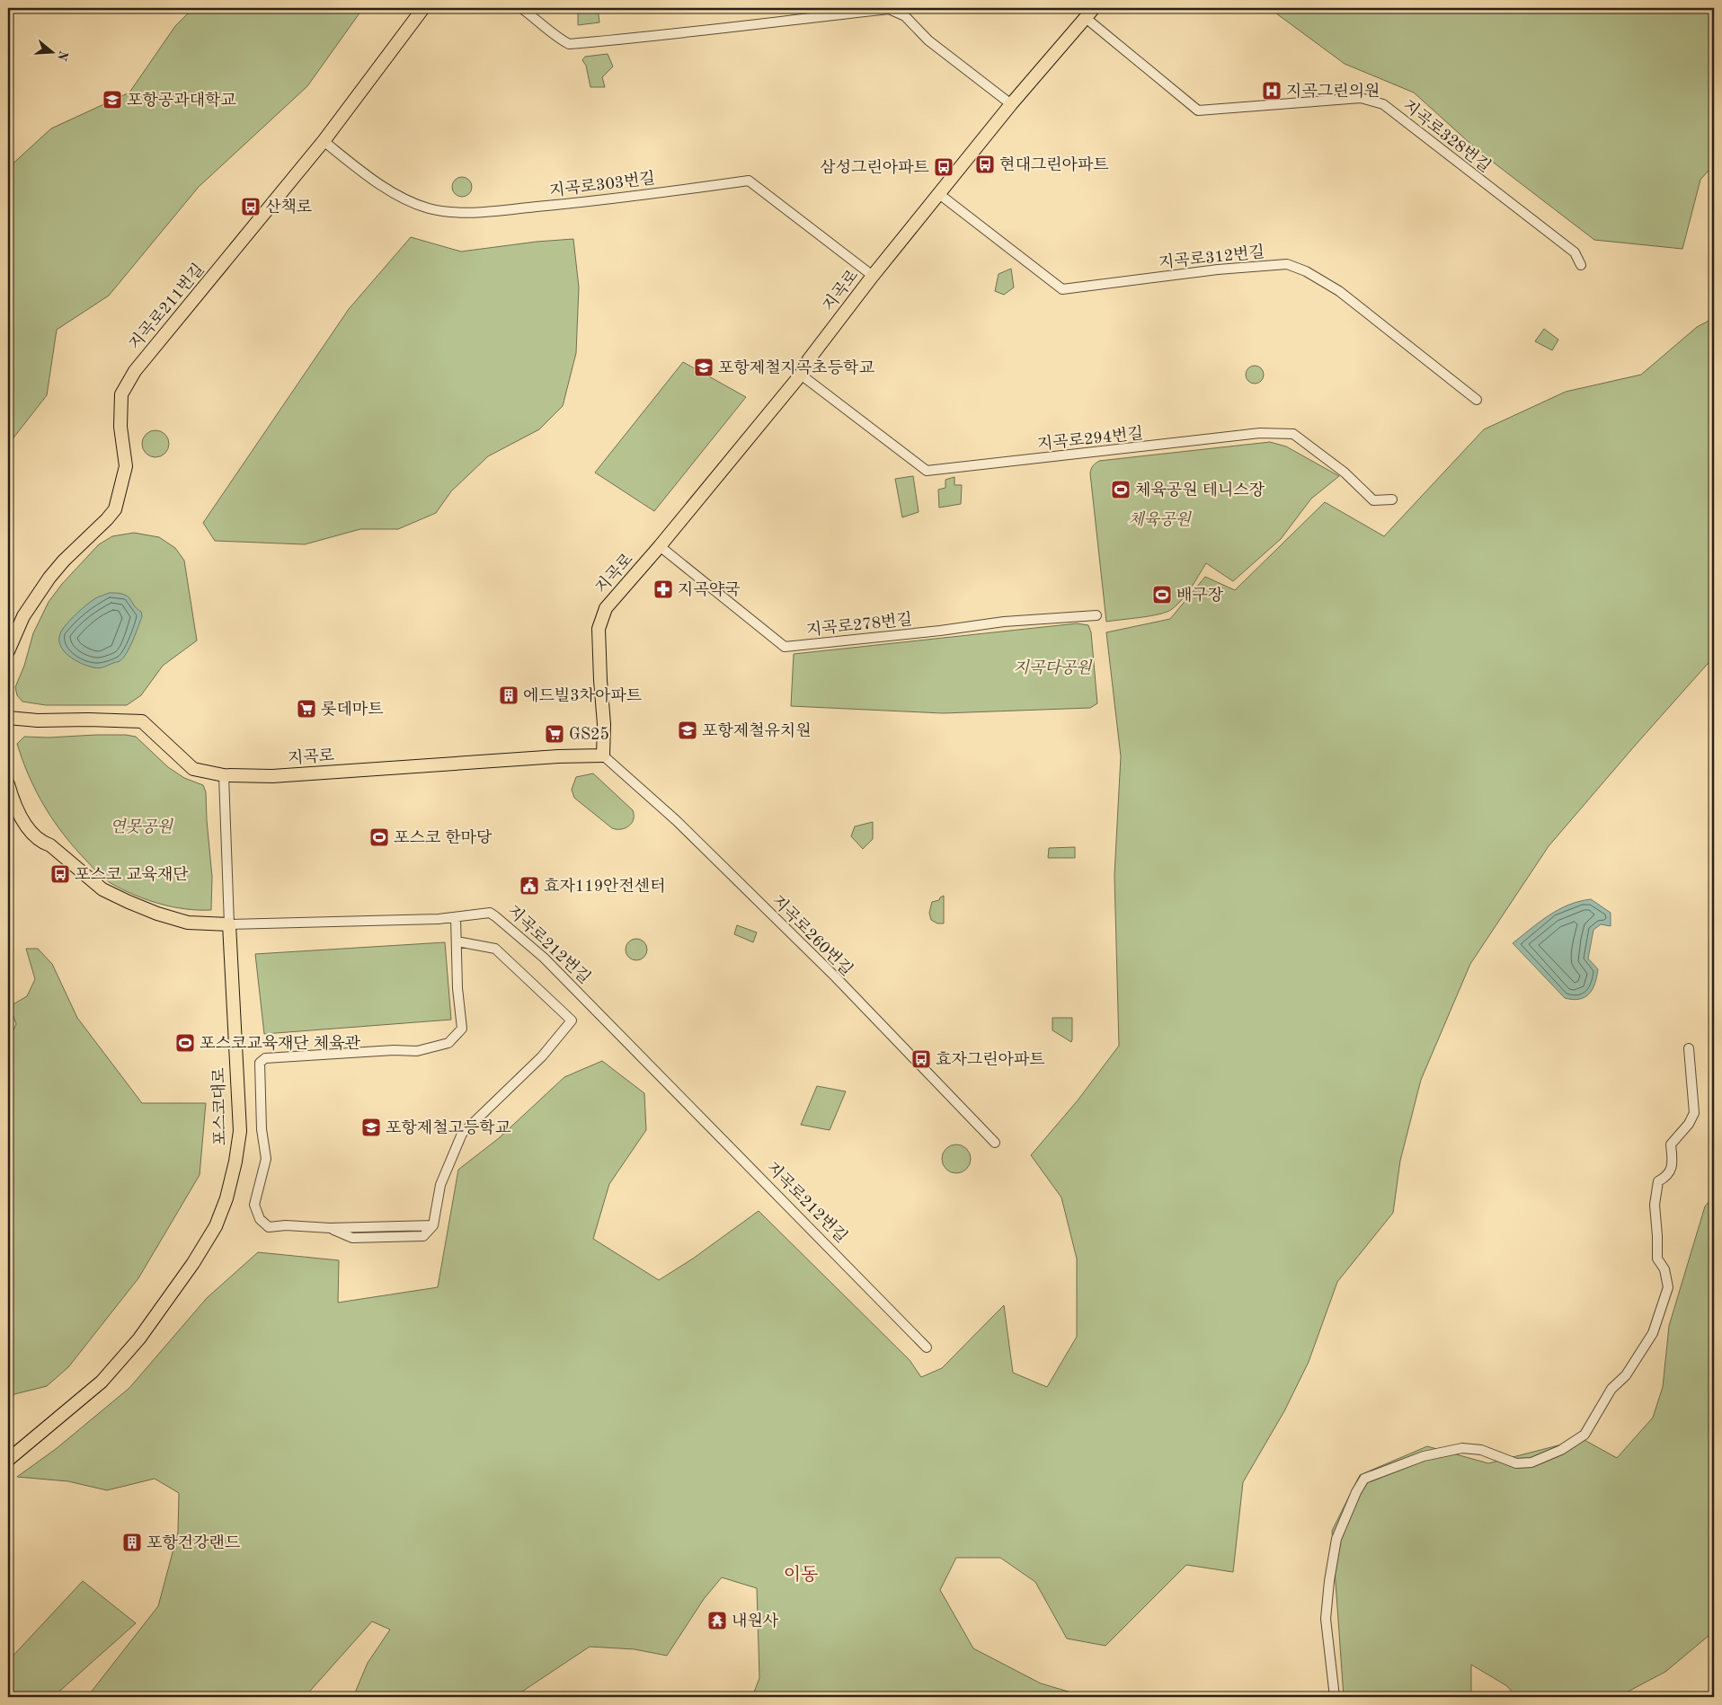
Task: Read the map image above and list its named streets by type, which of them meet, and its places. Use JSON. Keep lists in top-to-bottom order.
{
  "streets": {
    "main road": [
      "지곡로",
      "지곡로211번길",
      "지곡로212번길",
      "포스코대로"
    ],
    "street": [
      "지곡로328번길",
      "지곡로303번길",
      "지곡로312번길",
      "지곡로294번길",
      "지곡로278번길",
      "지곡로260번길"
    ]
  },
  "crossings": [
    ["지곡로328번길", "지곡로"],
    ["지곡로303번길", "지곡로"],
    ["지곡로303번길", "지곡로211번길"],
    ["지곡로312번길", "지곡로"],
    ["지곡로", "지곡로294번길"],
    ["지곡로", "지곡로278번길"],
    ["지곡로", "지곡로260번길"],
    ["지곡로", "포스코대로"],
    ["지곡로212번길", "포스코대로"]
  ],
  "districts": ["이동"],
  "parks": ["체육공원", "지곡다공원", "연못공원"],
  "places": {
    "hospital": ["지곡그린의원"],
    "school or university": [
      "포항공과대학교",
      "포항제철지곡초등학교",
      "포항제철유치원",
      "포항제철고등학교"
    ],
    "bus stop": [
      "현대그린아파트",
      "삼성그린아파트",
      "산책로",
      "포스코 교육재단",
      "효자그린아파트"
    ],
    "sports": [
      "체육공원 테니스장",
      "배구장",
      "포스코 한마당",
      "포스코교육재단 체육관"
    ],
    "pharmacy": ["지곡약국"],
    "building": ["에드빌3차아파트", "포항건강랜드"],
    "supermarket": ["롯데마트", "GS25"],
    "public building": ["효자119안전센터"],
    "temple": ["내원사"]
  },
  "north": "right"
}
